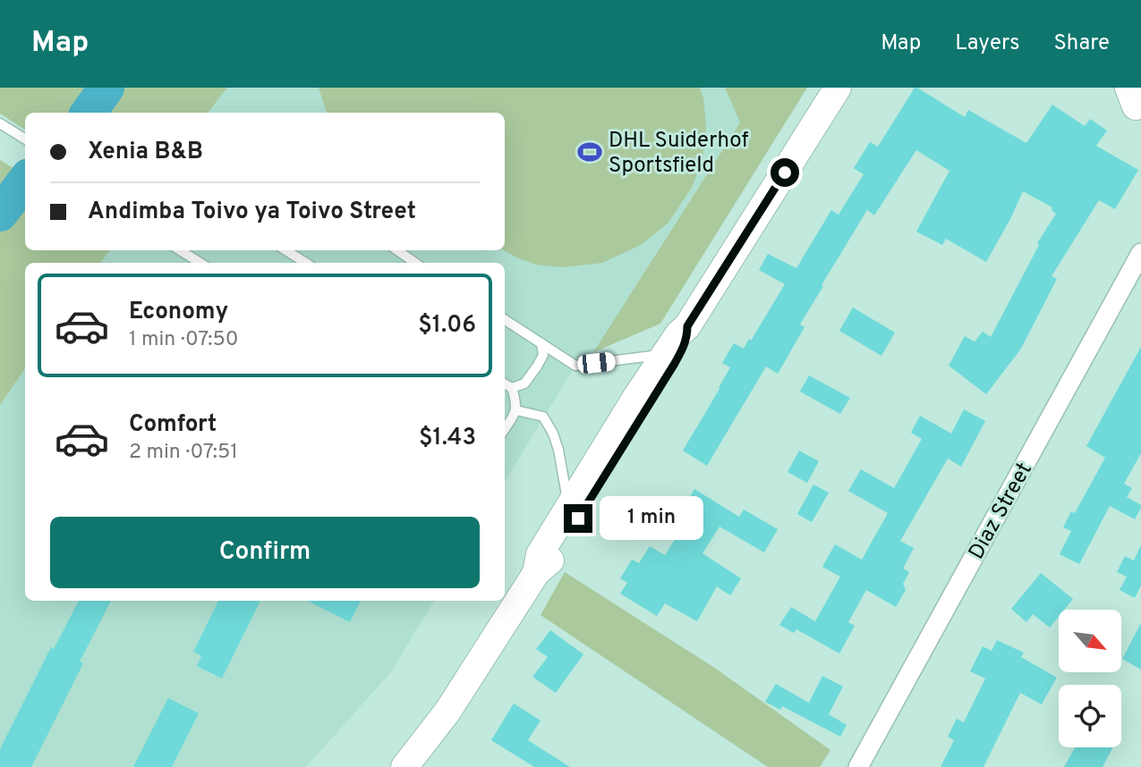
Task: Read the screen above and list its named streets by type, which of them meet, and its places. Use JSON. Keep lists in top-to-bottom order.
{
  "streets": {
    "street": ["Diaz Street"]
  },
  "places": {
    "sports": ["DHL Suiderhof Sportsfield"]
  },
  "north": "bottom right",
  "page": {
    "header": "Map",
    "nav": ["Map", "Layers", "Share"],
    "banner": ["Xenia B&B", "Andimba Toivo ya Toivo Street"],
    "list": [
      {
        "name": "Economy",
        "note": "1 min · 07:50",
        "value": "$1.06"
      },
      {
        "name": "Comfort",
        "note": "2 min · 07:51",
        "value": "$1.43"
      }
    ],
    "bubble": "1 min",
    "buttons": "Confirm"
  }
}
